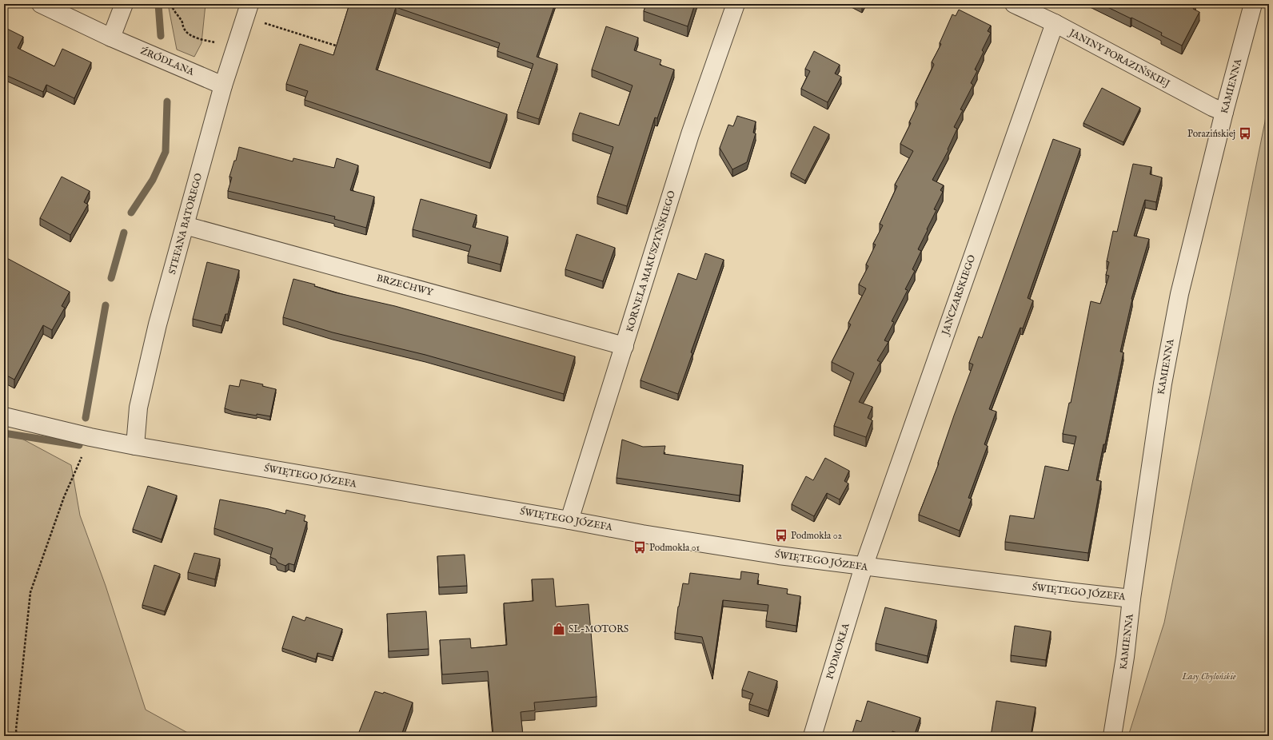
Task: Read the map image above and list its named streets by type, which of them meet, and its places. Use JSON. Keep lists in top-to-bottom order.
{
  "streets": {
    "street": [
      "JANINY PORAZIŃSKIEJ",
      "ŹRÓDLANA",
      "KAMIENNA",
      "STEFANA BATOREGO",
      "KORNELA MAKUSZYŃSKIEGO",
      "BRZECHWY",
      "JANCZARSKIEGO",
      "ŚWIĘTEGO JÓZEFA",
      "PODMOKŁA"
    ]
  },
  "crossings": [
    ["JANINY PORAZIŃSKIEJ", "KAMIENNA"],
    ["JANINY PORAZIŃSKIEJ", "JANCZARSKIEGO"],
    ["ŹRÓDLANA", "STEFANA BATOREGO"],
    ["KAMIENNA", "ŚWIĘTEGO JÓZEFA"],
    ["STEFANA BATOREGO", "BRZECHWY"],
    ["STEFANA BATOREGO", "ŚWIĘTEGO JÓZEFA"],
    ["KORNELA MAKUSZYŃSKIEGO", "BRZECHWY"],
    ["KORNELA MAKUSZYŃSKIEGO", "ŚWIĘTEGO JÓZEFA"],
    ["JANCZARSKIEGO", "ŚWIĘTEGO JÓZEFA"],
    ["JANCZARSKIEGO", "PODMOKŁA"],
    ["ŚWIĘTEGO JÓZEFA", "PODMOKŁA"]
  ],
  "parks": ["Lasy Chylońskie"],
  "places": {
    "bus stop": ["Porazińskiej", "Podmokła 02", "Podmokła 01"],
    "shop": ["SL-MOTORS"]
  }
}
